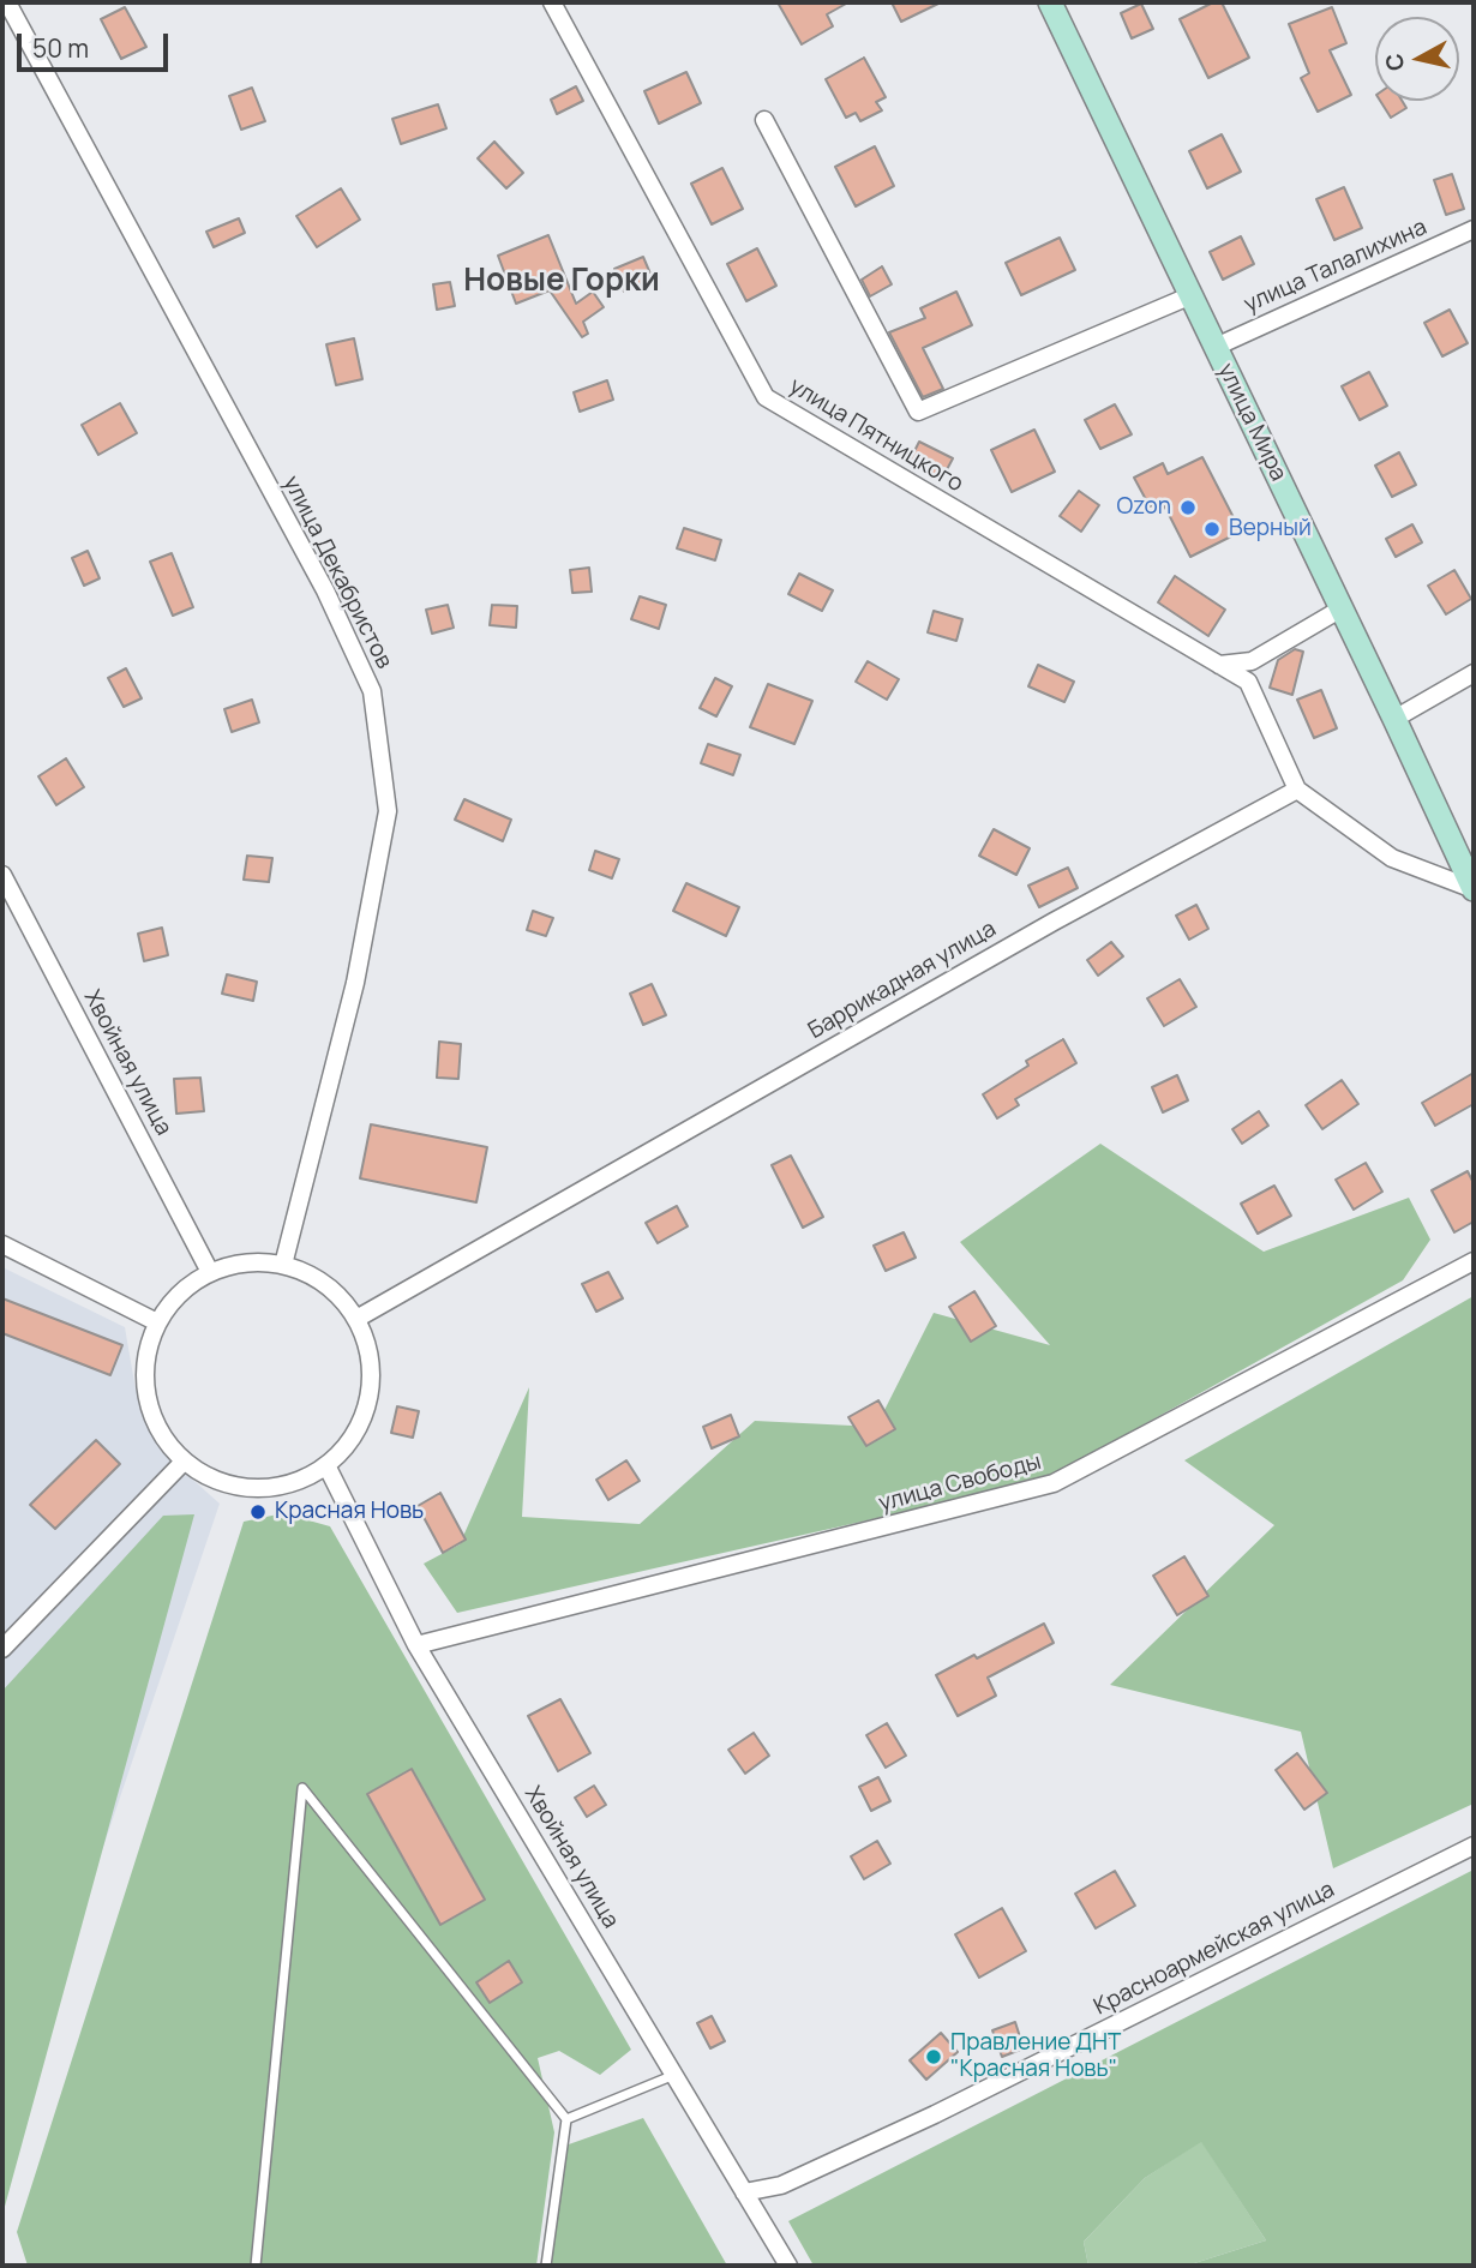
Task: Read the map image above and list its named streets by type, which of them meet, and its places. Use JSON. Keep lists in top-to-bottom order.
{
  "streets": {
    "street": [
      "улица Талалихина",
      "улица Мира",
      "улица Пятницкого",
      "улица Декабристов",
      "Баррикадная улица",
      "Хвойная улица",
      "улица Свободы",
      "Красноармейская улица"
    ]
  },
  "crossings": [
    ["улица Талалихина", "улица Мира"],
    ["улица Пятницкого", "Баррикадная улица"],
    ["улица Декабристов", "Баррикадная улица"],
    ["улица Декабристов", "Хвойная улица"],
    ["Баррикадная улица", "Хвойная улица"],
    ["Хвойная улица", "улица Свободы"],
    ["Хвойная улица", "Красноармейская улица"]
  ],
  "districts": ["Новые Горки"],
  "places": [
    "Ozon",
    "Верный",
    "Красная Новь",
    "Правление ДНТ \"Красная Новь\""
  ],
  "scale_bar": "50 m",
  "north": "left"
}
